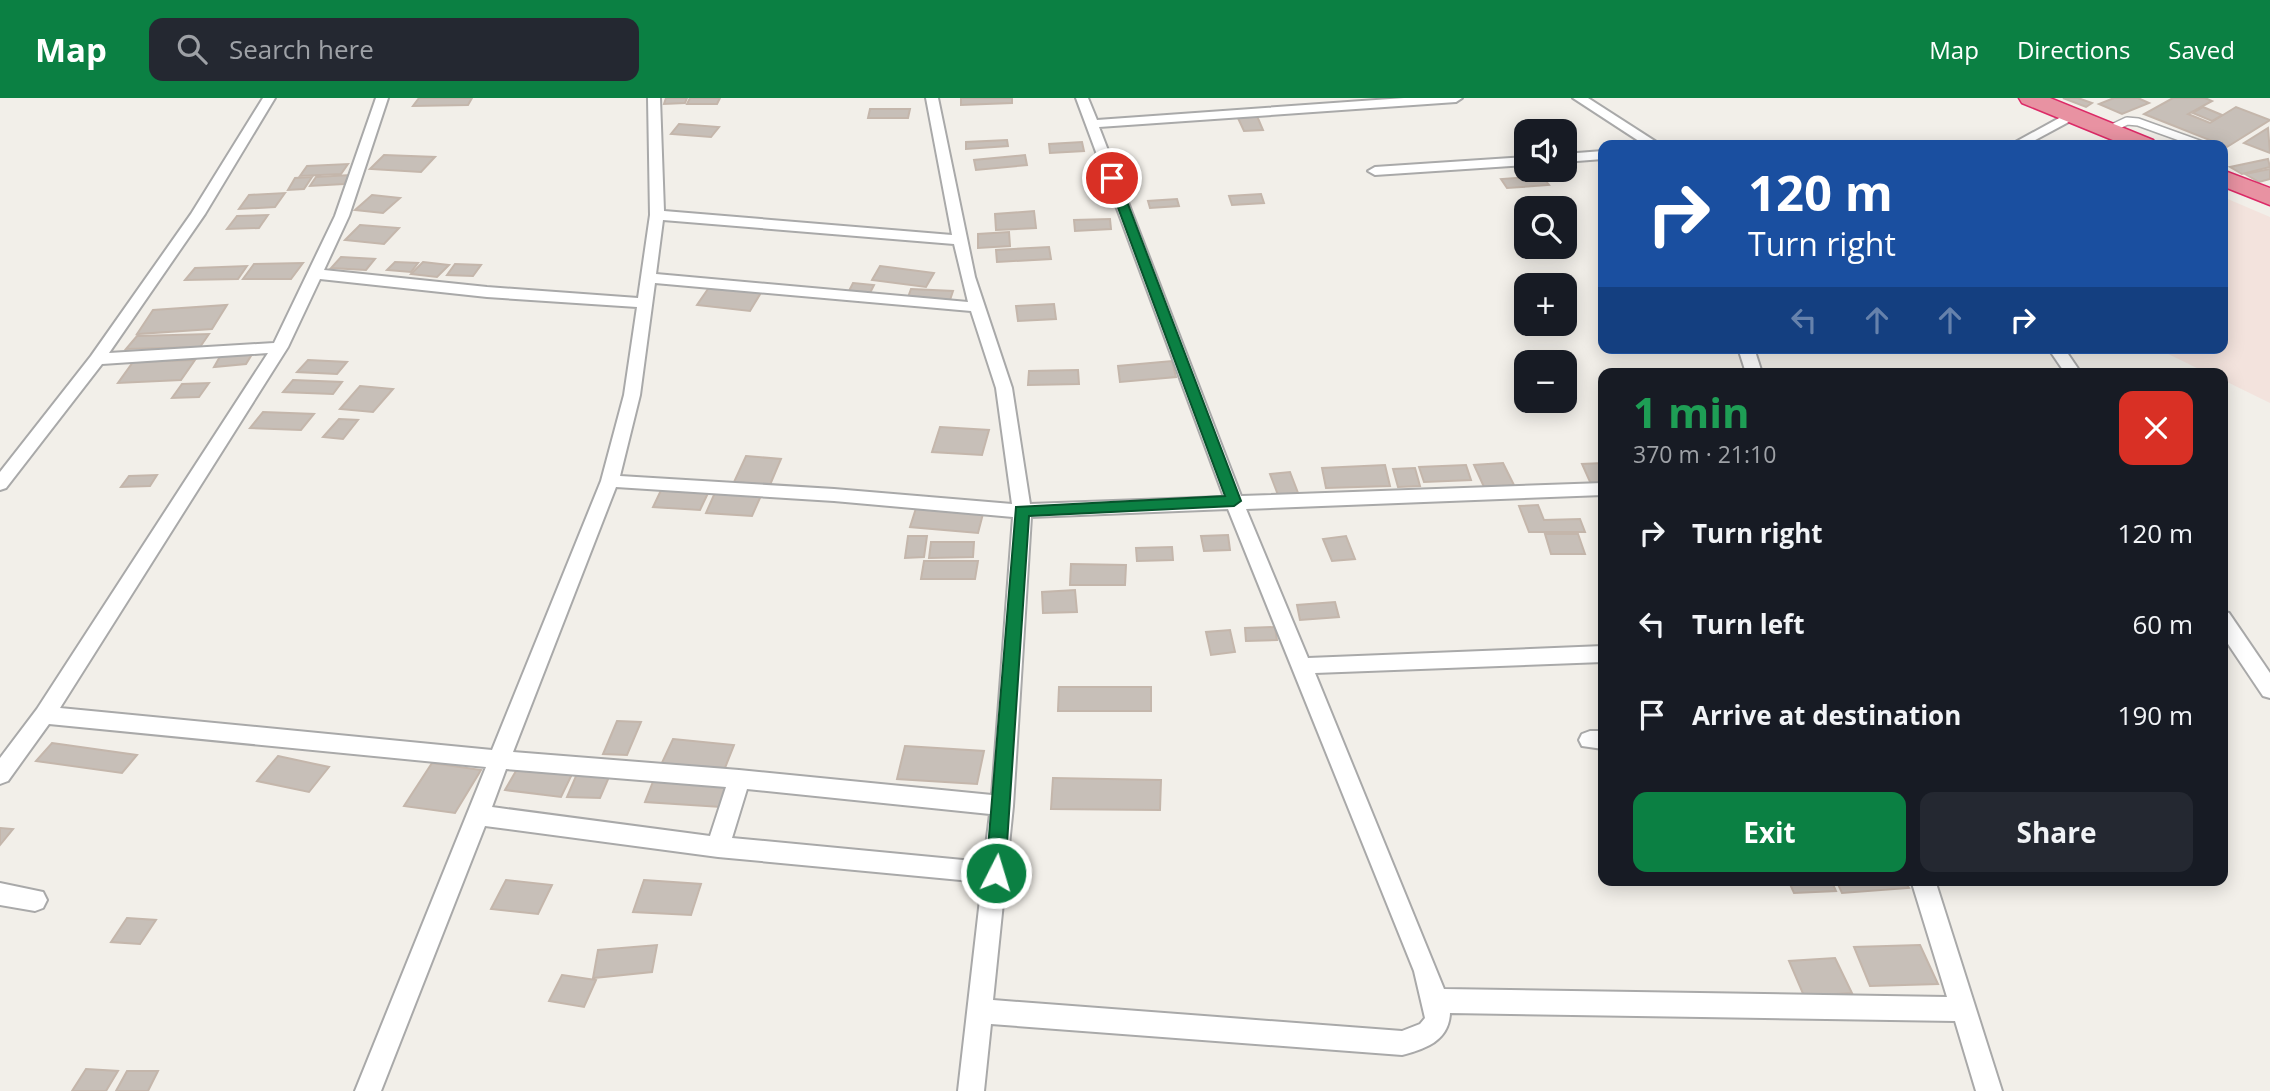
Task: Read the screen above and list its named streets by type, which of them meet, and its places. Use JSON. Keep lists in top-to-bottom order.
{
  "page": {
    "header": "Map",
    "search": "Search here",
    "nav": ["Map", "Directions", "Saved"],
    "map_buttons": ["+", "−"],
    "turn": ["120 m", "Turn right"],
    "heading": ["1 min", "370 m · 21:10"],
    "list": [
      {
        "name": "Turn right",
        "value": "120 m"
      },
      {
        "name": "Turn left",
        "value": "60 m"
      },
      {
        "name": "Arrive at destination",
        "value": "190 m"
      }
    ],
    "buttons": ["Exit", "Share"]
  }
}
